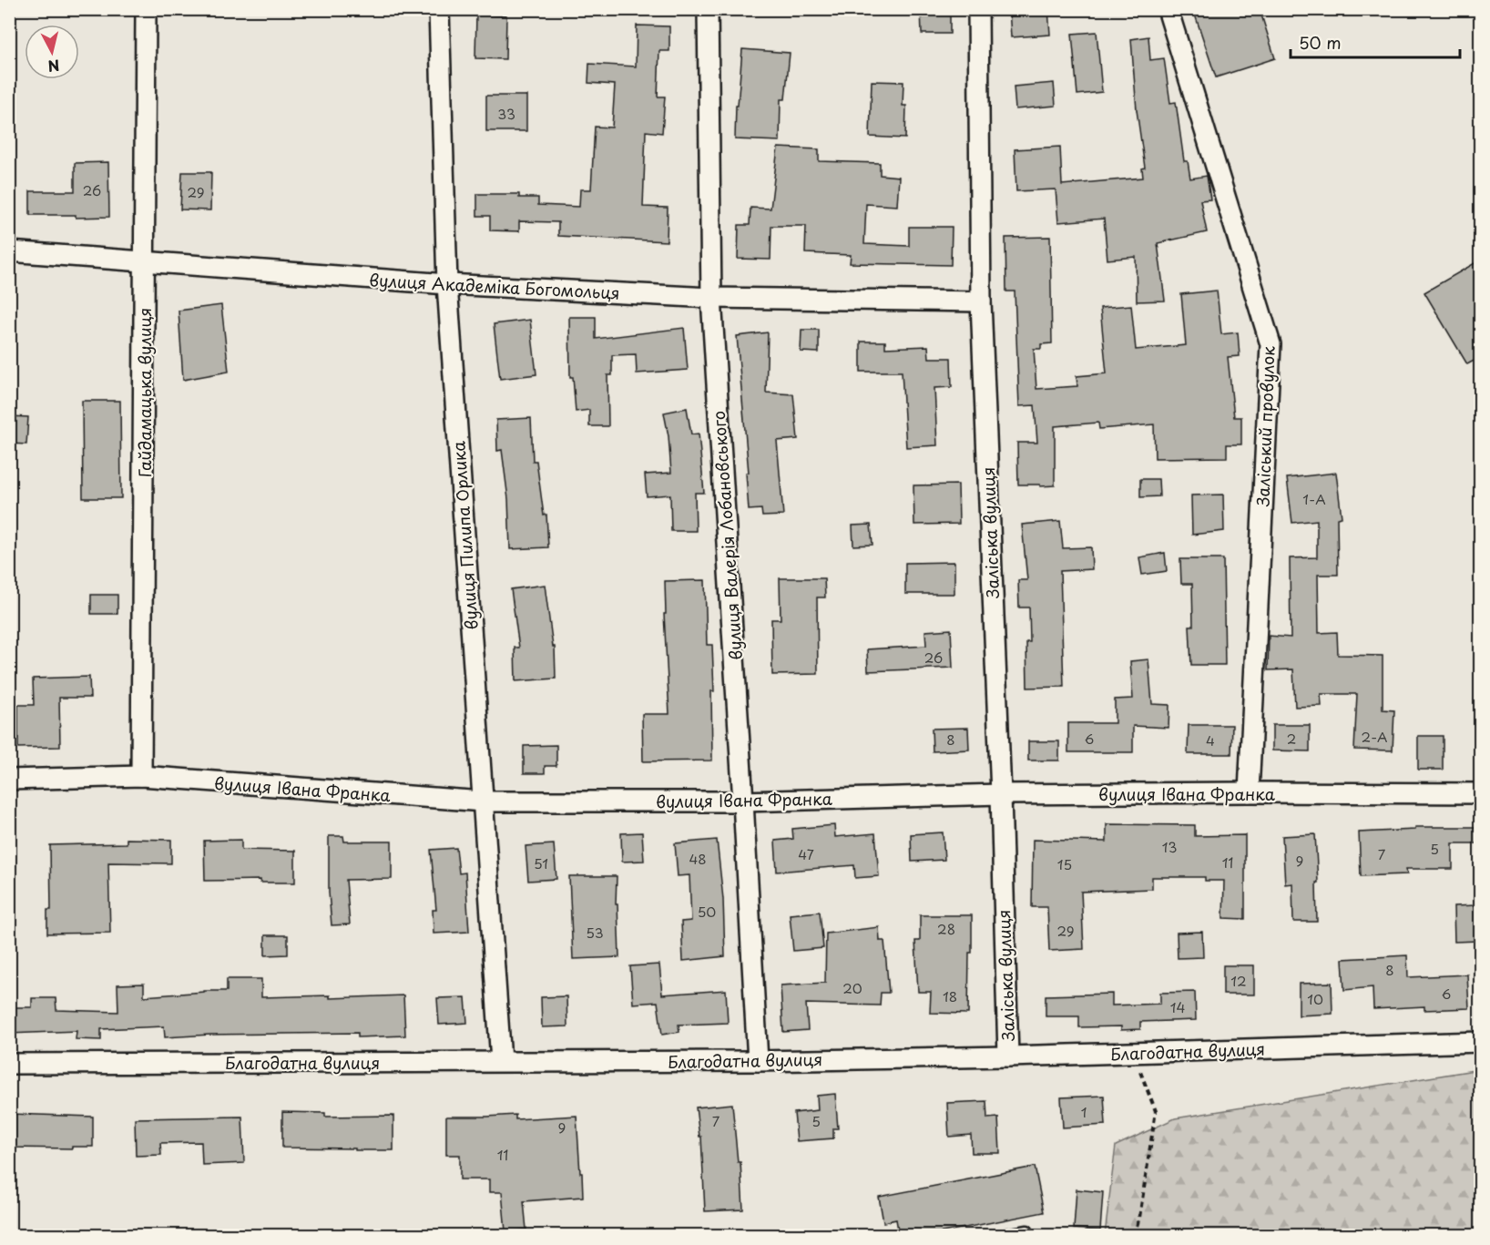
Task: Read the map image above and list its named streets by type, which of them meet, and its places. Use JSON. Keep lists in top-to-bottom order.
{
  "streets": {
    "street": [
      "вулиця Академіка Богомольця",
      "Гайдамацька вулиця",
      "Заліський провулок",
      "Заліська вулиця",
      "вулиця Пилипа Орлика",
      "вулиця Валерія Лобановського",
      "вулиця Івана Франка",
      "Благодатна вулиця"
    ]
  },
  "crossings": [
    ["вулиця Академіка Богомольця", "Гайдамацька вулиця"],
    ["вулиця Академіка Богомольця", "Заліська вулиця"],
    ["вулиця Академіка Богомольця", "вулиця Пилипа Орлика"],
    ["вулиця Академіка Богомольця", "вулиця Валерія Лобановського"],
    ["Гайдамацька вулиця", "вулиця Івана Франка"],
    ["Заліський провулок", "вулиця Івана Франка"],
    ["Заліська вулиця", "вулиця Івана Франка"],
    ["Заліська вулиця", "Благодатна вулиця"],
    ["вулиця Пилипа Орлика", "вулиця Івана Франка"],
    ["вулиця Пилипа Орлика", "Благодатна вулиця"],
    ["вулиця Валерія Лобановського", "вулиця Івана Франка"],
    ["вулиця Валерія Лобановського", "Благодатна вулиця"]
  ],
  "house_numbers": [
    "33",
    "26",
    "29",
    "1-А",
    "26",
    "2-А",
    "6",
    "2",
    "8",
    "4",
    "13",
    "5",
    "47",
    "7",
    "48",
    "9",
    "11",
    "51",
    "15",
    "50",
    "28",
    "29",
    "53",
    "8",
    "12",
    "20",
    "6",
    "18",
    "10",
    "14",
    "1",
    "7",
    "5",
    "9",
    "11"
  ],
  "scale_bar": "50 m",
  "north": "bottom"
}
